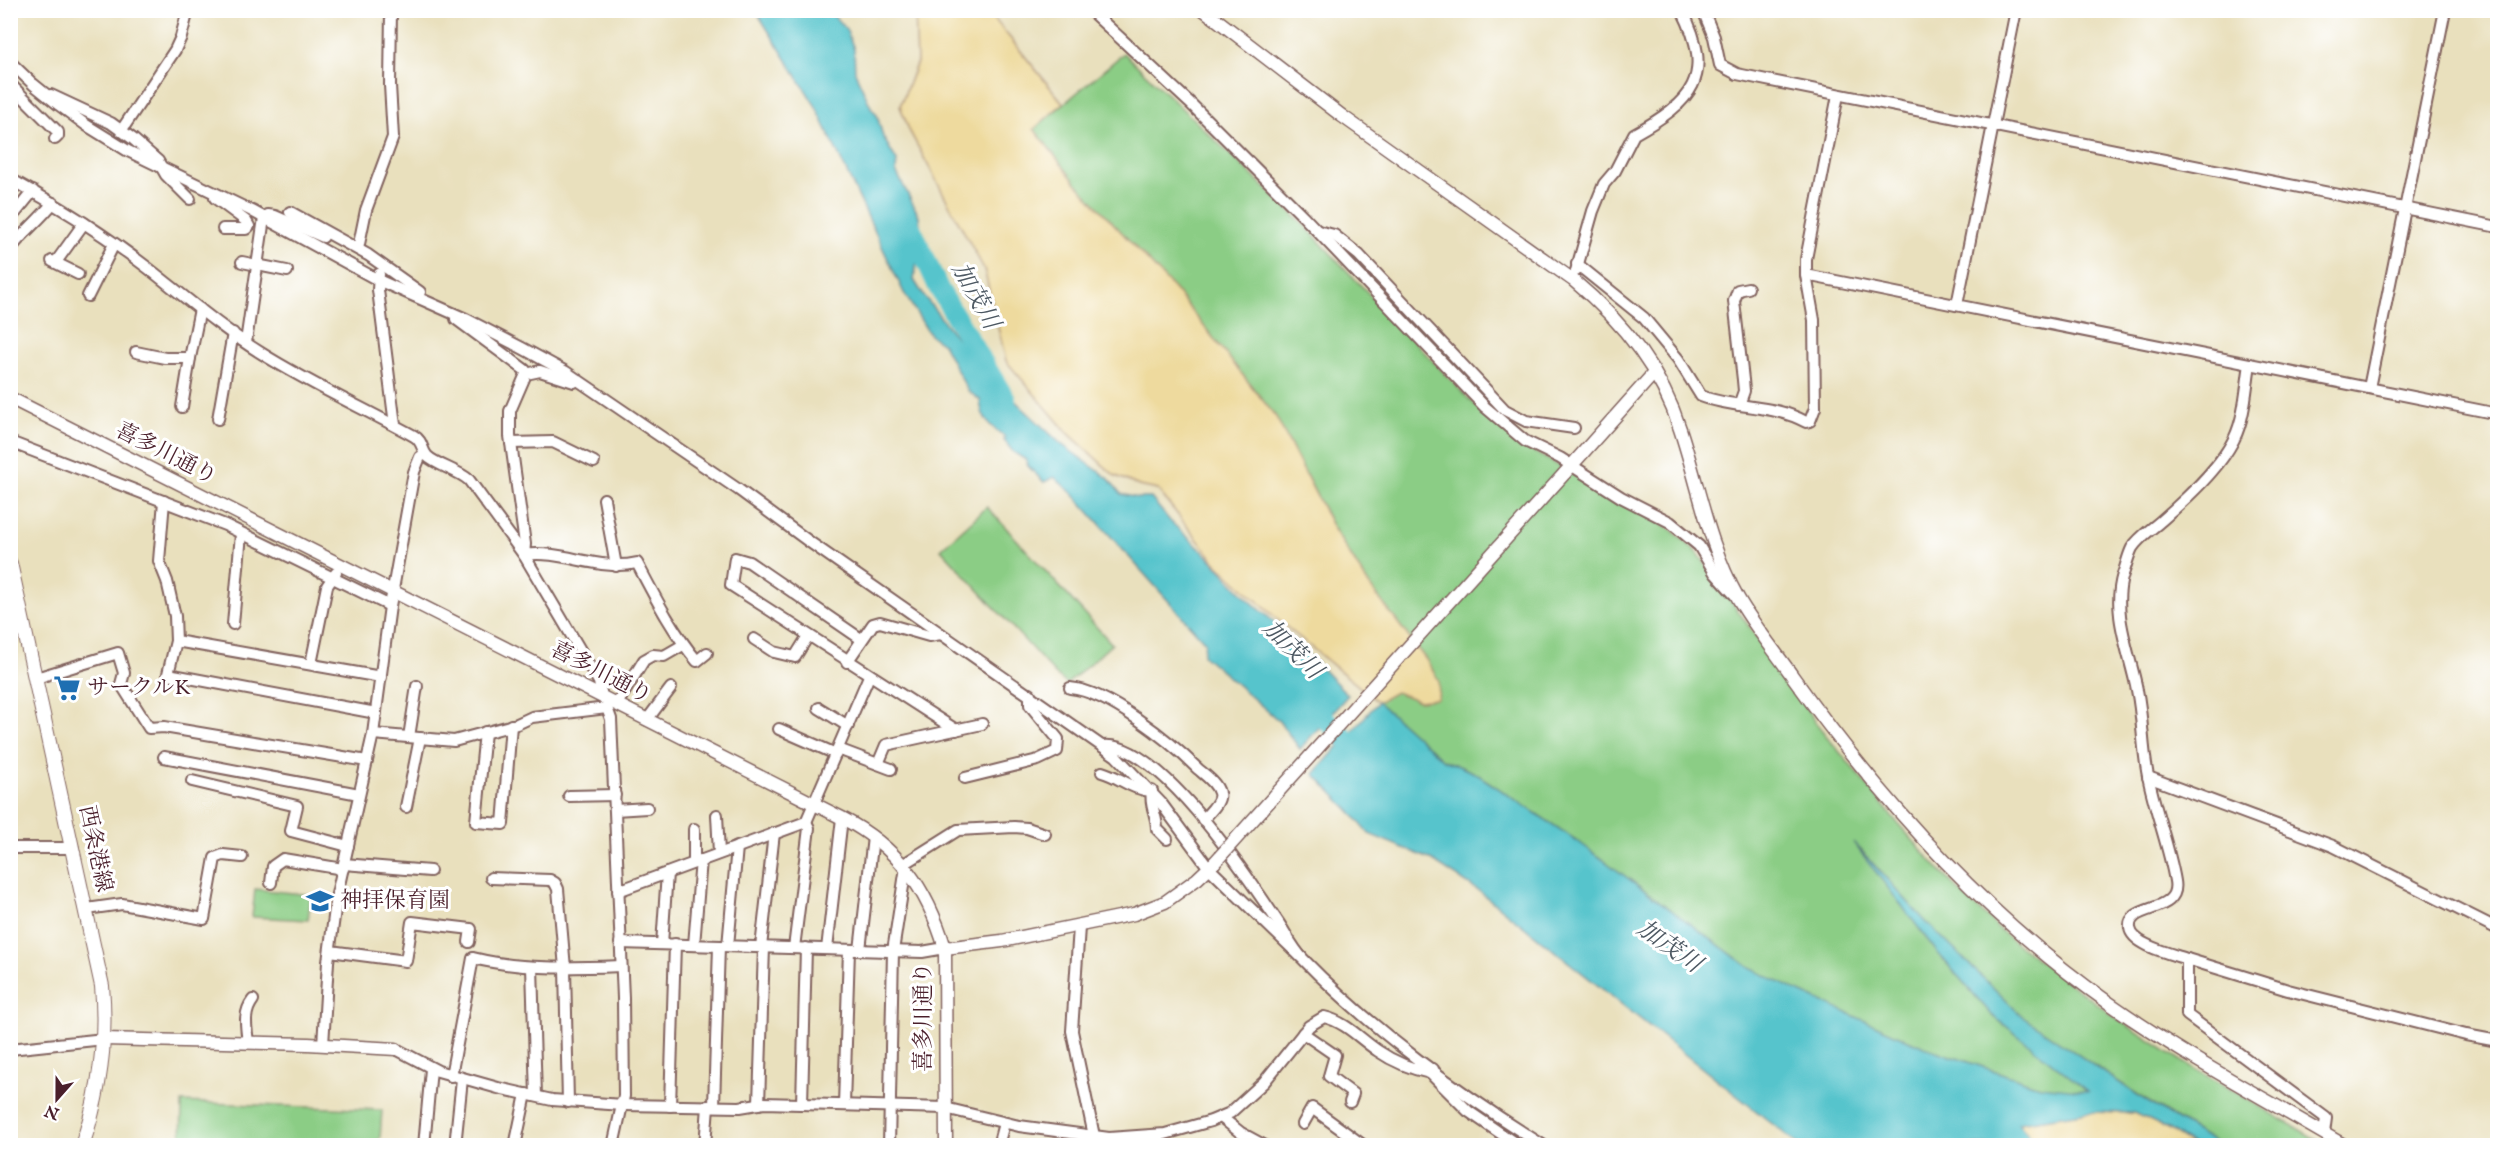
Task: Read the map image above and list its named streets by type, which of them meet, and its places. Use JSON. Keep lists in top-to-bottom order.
{
  "streets": {
    "main road": ["西条港線"],
    "street": ["喜多川通り"]
  },
  "water": ["加茂川"],
  "places": {
    "supermarket": ["サークルK"],
    "school or university": ["神拝保育園"]
  },
  "north": "bottom"
}
